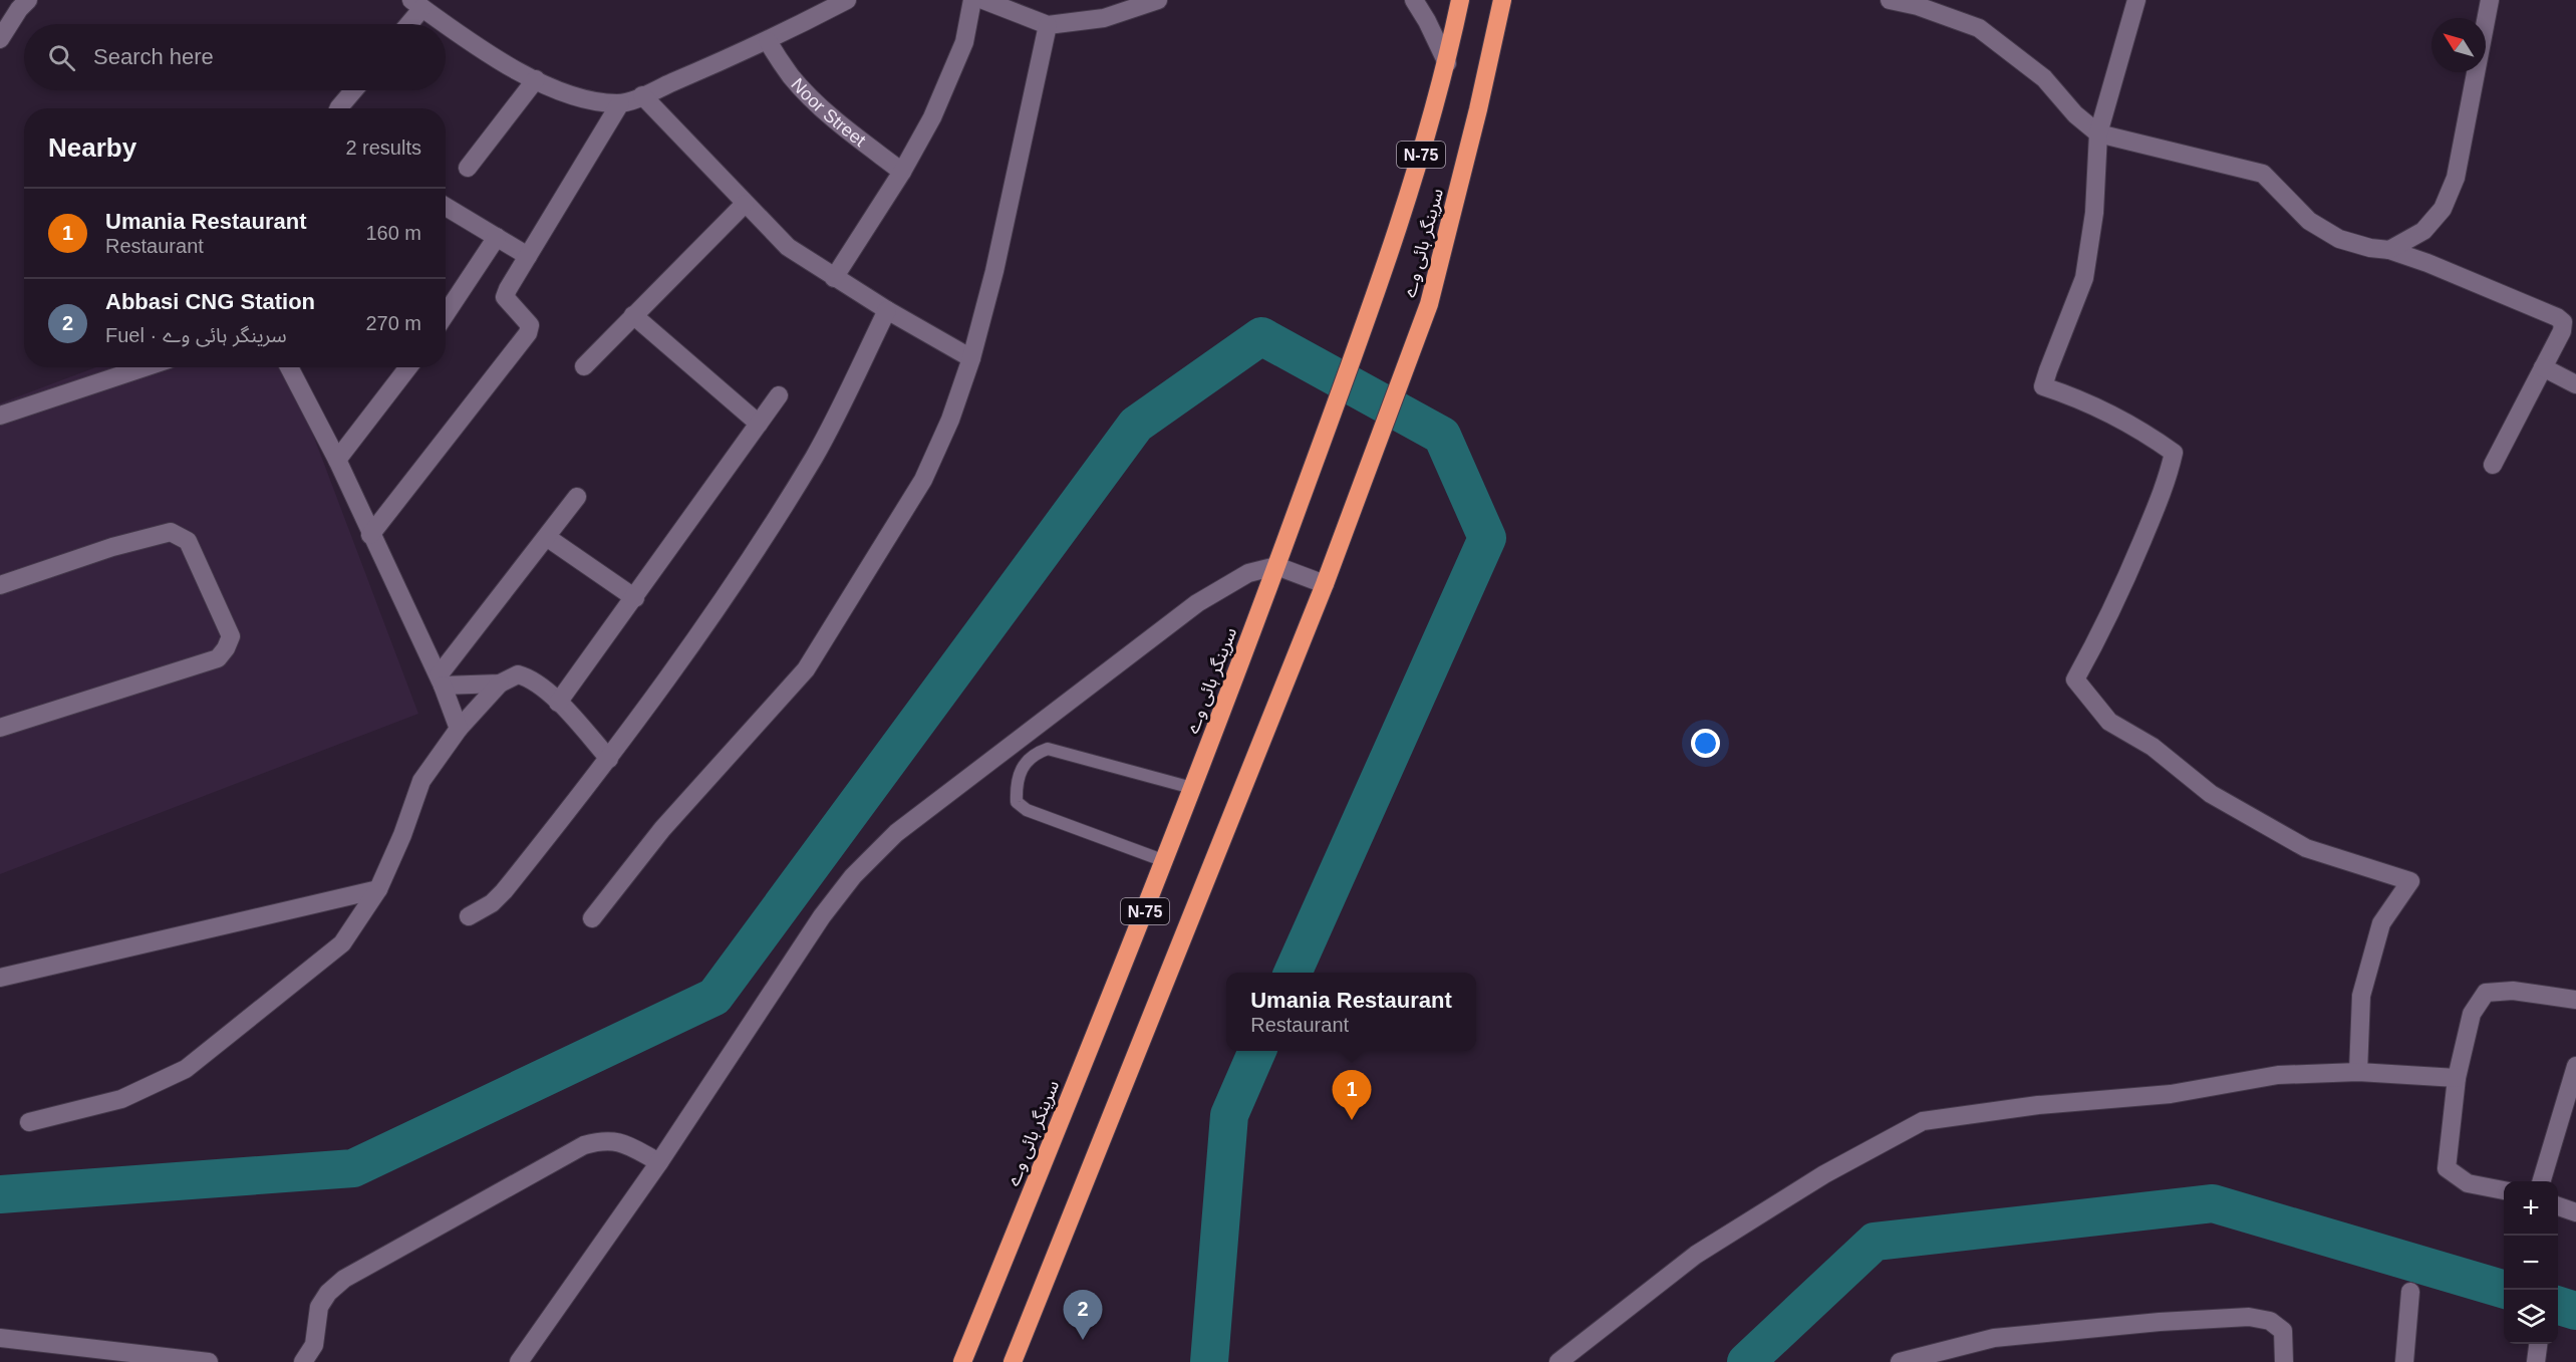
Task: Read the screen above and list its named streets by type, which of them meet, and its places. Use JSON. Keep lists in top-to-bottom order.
{
  "streets": {
    "highway": ["N-75", "سرینگر ہائی وے"],
    "street": ["Noor Street"]
  },
  "north": "top left",
  "page": {
    "search": "Search here",
    "heading": ["Nearby", "2 results"],
    "list": [
      {
        "mark": "1",
        "name": "Umania Restaurant",
        "note": "Restaurant",
        "value": "160 m"
      },
      {
        "mark": "2",
        "name": "Abbasi CNG Station",
        "note": "Fuel · سرینگر ہائی وے",
        "value": "270 m"
      }
    ],
    "popup": ["Umania Restaurant", "Restaurant"],
    "pins": ["1", "2"],
    "map_buttons": ["+", "−"]
  }
}
